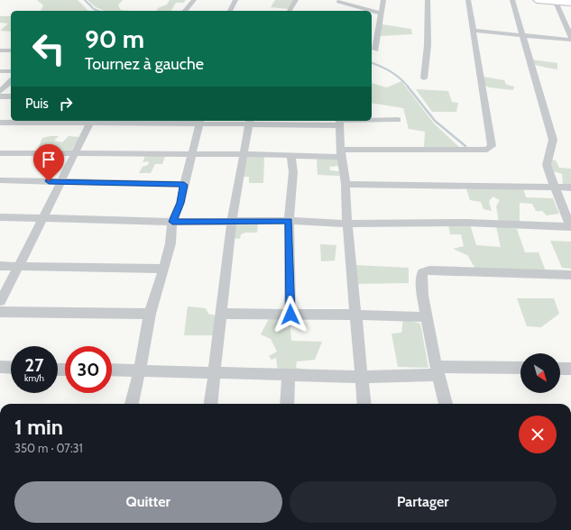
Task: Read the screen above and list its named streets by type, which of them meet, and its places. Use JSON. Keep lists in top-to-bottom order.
{
  "north": "bottom right",
  "page": {
    "turn": ["90 m", "Tournez à gauche"],
    "then": "Puis",
    "speed": "27 km/h",
    "limit": "30",
    "heading": ["1 min", "350 m · 07:31"],
    "buttons": ["Quitter", "Partager"]
  }
}
